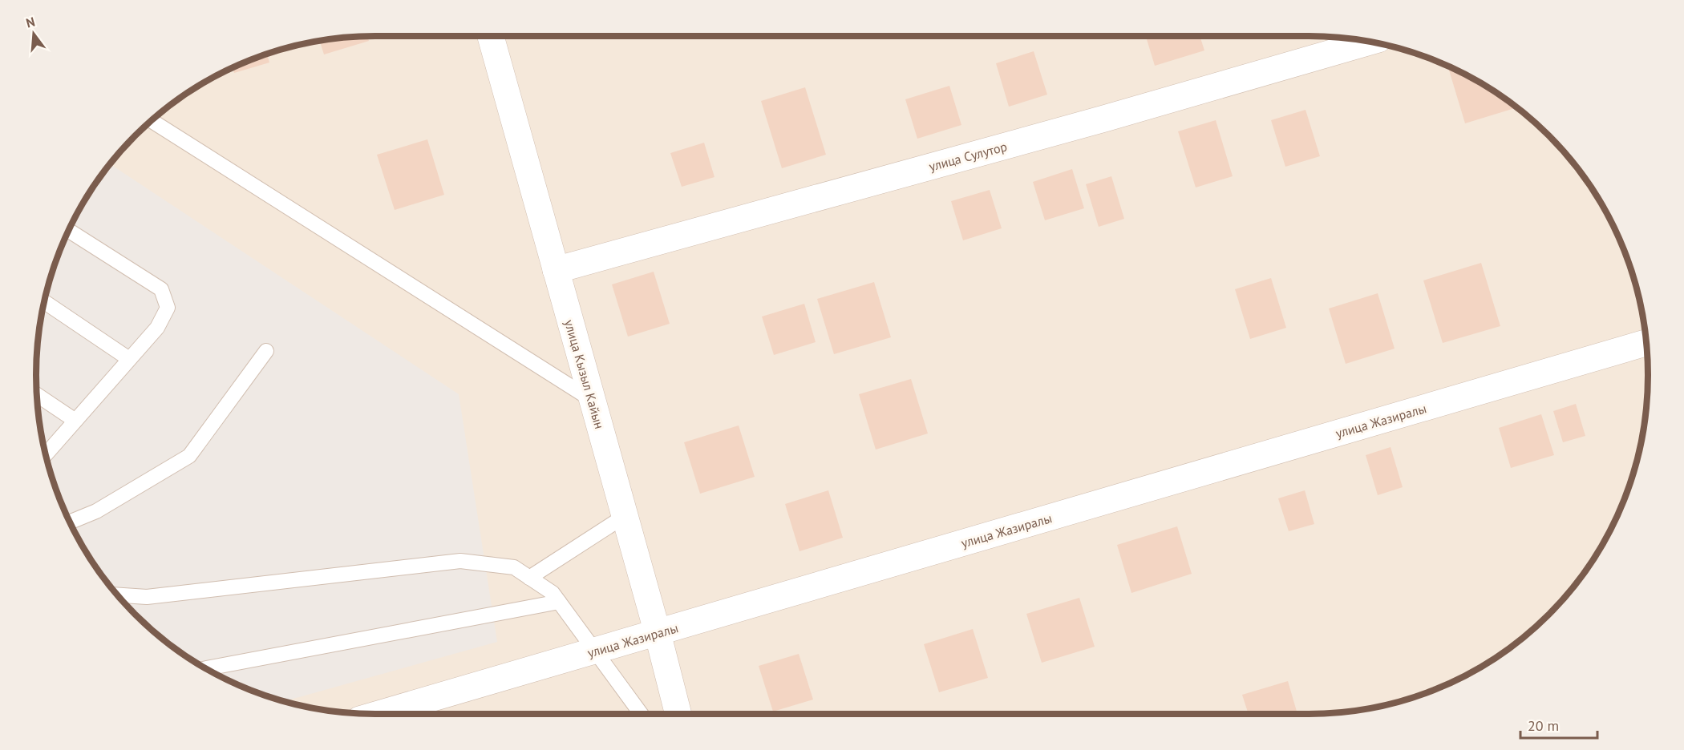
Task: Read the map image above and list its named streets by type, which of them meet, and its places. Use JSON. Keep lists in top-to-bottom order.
{
  "streets": {
    "street": ["улица Сулутор", "улица Кызыл Кайын", "улица Жазиралы"]
  },
  "crossings": [
    ["улица Сулутор", "улица Кызыл Кайын"],
    ["улица Кызыл Кайын", "улица Жазиралы"]
  ],
  "scale_bar": "20 m",
  "north": "top"
}
